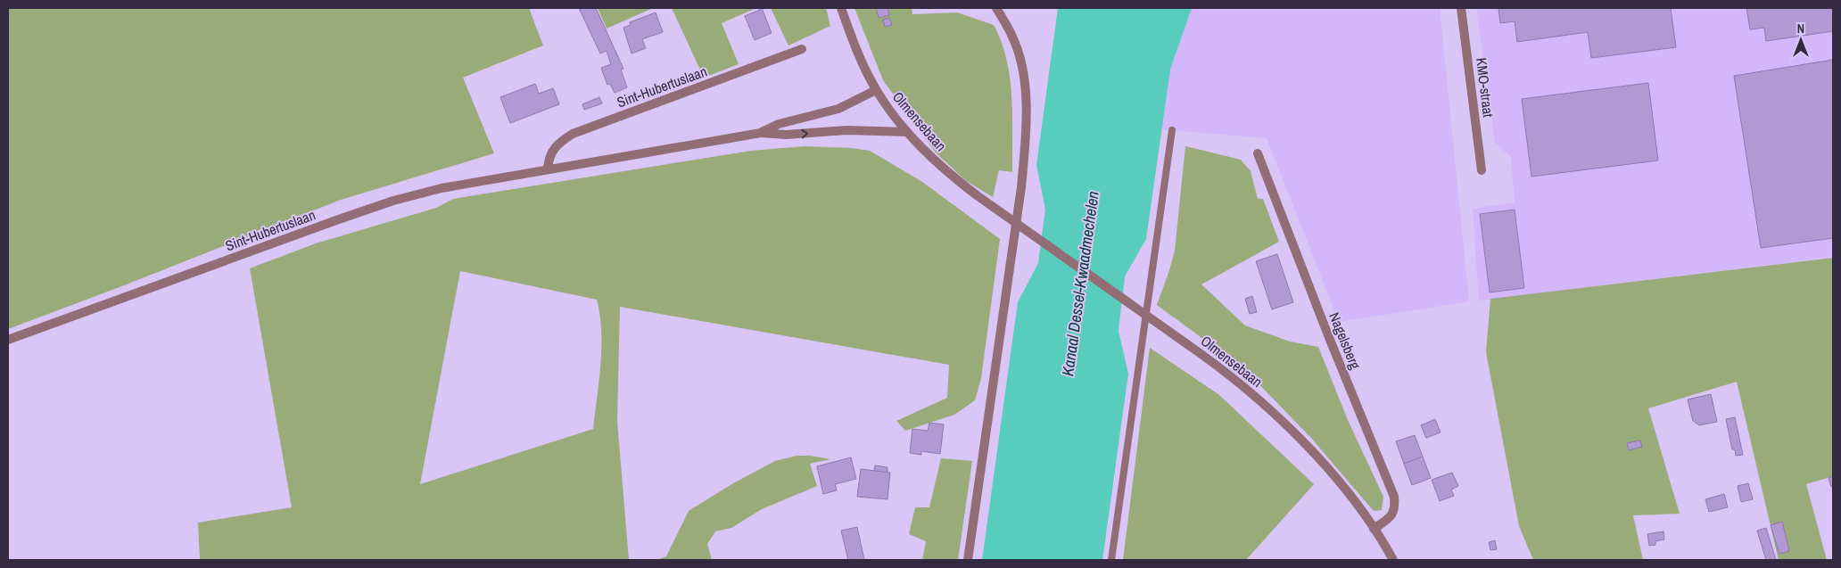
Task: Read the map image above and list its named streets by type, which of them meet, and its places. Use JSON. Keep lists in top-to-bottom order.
{
  "streets": {
    "street": [
      "Sint-Hubertuslaan",
      "KMO-straat",
      "Olmensebaan",
      "Nagelsberg"
    ]
  },
  "crossings": [
    ["Sint-Hubertuslaan", "Olmensebaan"],
    ["Olmensebaan", "Nagelsberg"]
  ],
  "water": ["Kanaal Dessel-Kwaadmechelen"],
  "north": "top"
}
